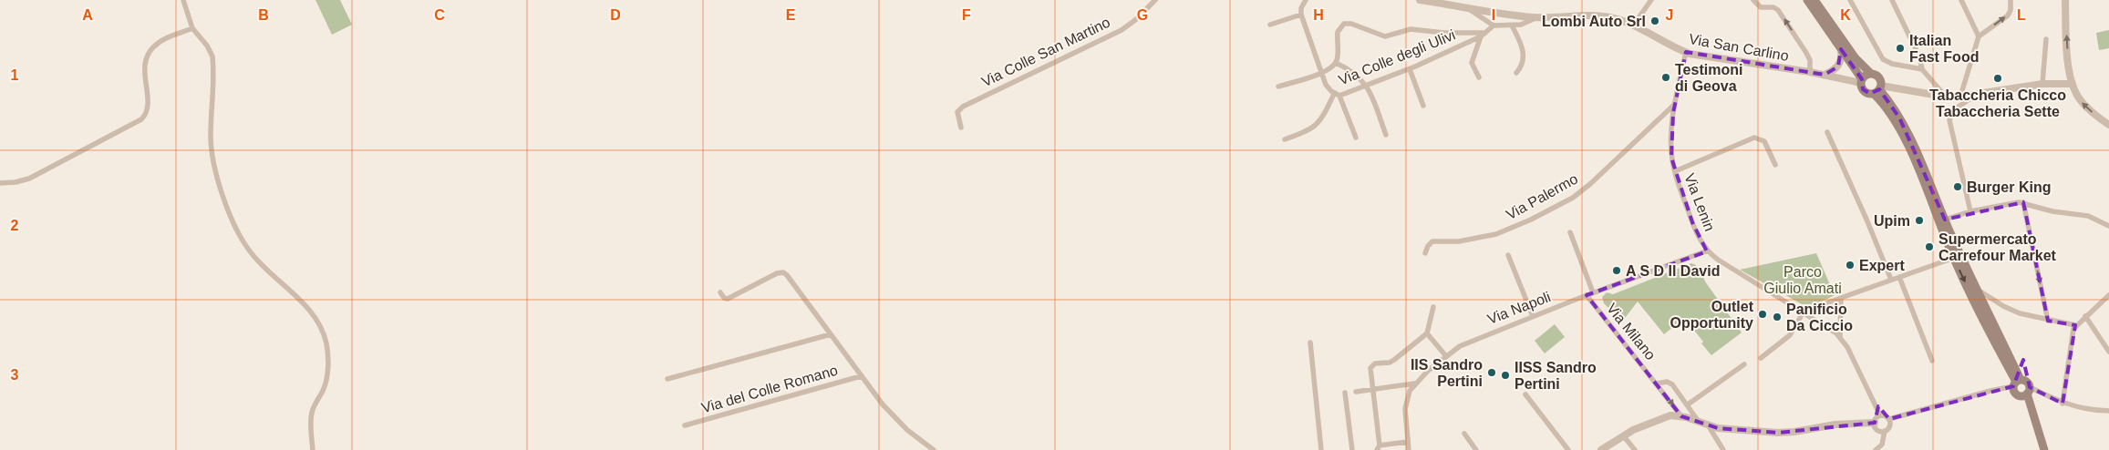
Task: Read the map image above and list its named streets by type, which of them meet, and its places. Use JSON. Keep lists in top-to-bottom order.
{
  "streets": {
    "street": [
      "Via San Carlino",
      "Via Colle San Martino",
      "Via Colle degli Ulivi",
      "Via Palermo",
      "Via Lenin",
      "Via Napoli",
      "Via Milano",
      "Via del Colle Romano"
    ]
  },
  "crossings": [
    ["Via San Carlino", "Via Lenin"],
    ["Via Palermo", "Via Lenin"],
    ["Via Lenin", "Via Napoli"],
    ["Via Napoli", "Via Milano"]
  ],
  "parks": ["Parco Giulio Amati"],
  "places": [
    "Lombi Auto Srl",
    "Italian Fast Food",
    "Testimoni di Geova",
    "Tabaccheria Chicco Tabaccheria Sette",
    "Burger King",
    "Upim",
    "Supermercato Carrefour Market",
    "Expert",
    "A S D Il David",
    "Outlet Opportunity",
    "Panificio Da Ciccio",
    "IIS Sandro Pertini",
    "IISS Sandro Pertini"
  ],
  "grid": {
    "columns": [
      "A",
      "B",
      "C",
      "D",
      "E",
      "F",
      "G",
      "H",
      "I",
      "J",
      "K",
      "L"
    ],
    "rows": ["1", "2", "3"]
  }
}
